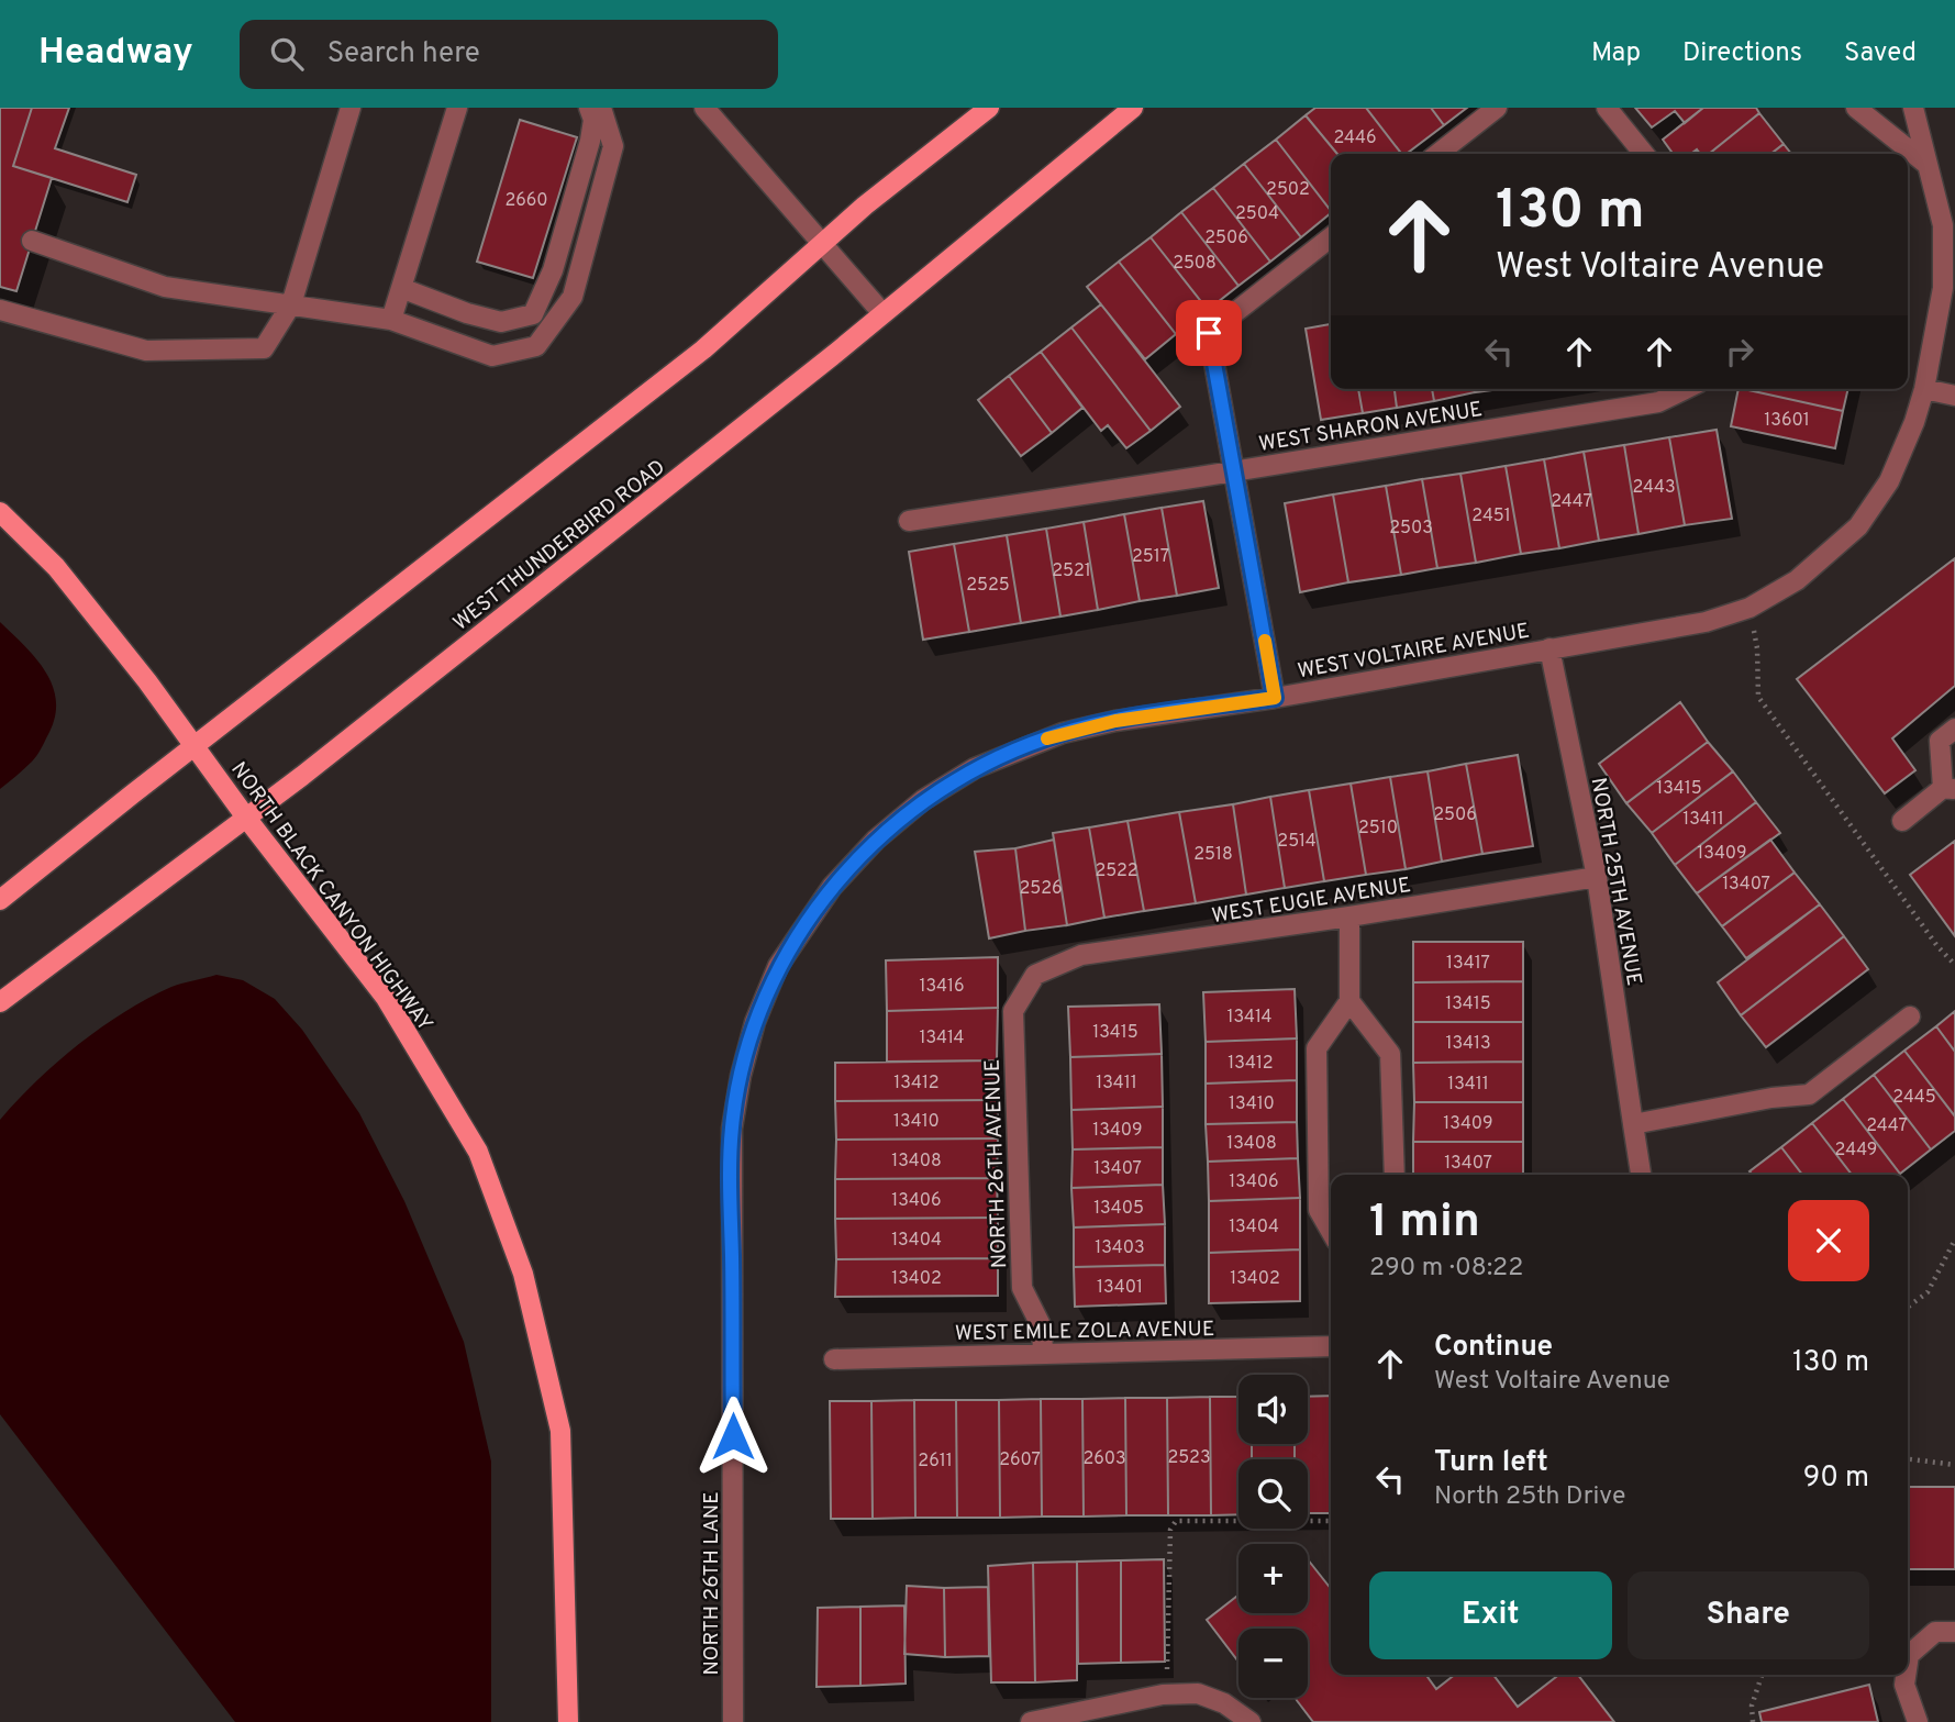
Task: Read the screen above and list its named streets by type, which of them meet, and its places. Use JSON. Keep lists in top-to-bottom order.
{
  "streets": {
    "main road": ["WEST THUNDERBIRD ROAD", "NORTH BLACK CANYON HIGHWAY"],
    "street": [
      "WEST SHARON AVENUE",
      "WEST VOLTAIRE AVENUE",
      "NORTH 25TH AVENUE",
      "WEST EUGIE AVENUE",
      "NORTH 26TH AVENUE",
      "WEST EMILE ZOLA AVENUE",
      "NORTH 26TH LANE"
    ]
  },
  "crossings": [
    ["WEST THUNDERBIRD ROAD", "NORTH BLACK CANYON HIGHWAY"],
    ["WEST VOLTAIRE AVENUE", "NORTH 25TH AVENUE"],
    ["WEST VOLTAIRE AVENUE", "NORTH 26TH LANE"],
    ["NORTH 25TH AVENUE", "WEST EUGIE AVENUE"],
    ["WEST EUGIE AVENUE", "NORTH 26TH AVENUE"],
    ["NORTH 26TH AVENUE", "WEST EMILE ZOLA AVENUE"]
  ],
  "house_numbers": [
    "2446",
    "2502",
    "2660",
    "2504",
    "2506",
    "2508",
    "13601",
    "2443",
    "2447",
    "2451",
    "2503",
    "2517",
    "2521",
    "2525",
    "13415",
    "2506",
    "13411",
    "2510",
    "2514",
    "13409",
    "2518",
    "2522",
    "13407",
    "2526",
    "13417",
    "13416",
    "13415",
    "13414",
    "13415",
    "13414",
    "13413",
    "13412",
    "13412",
    "13411",
    "13411",
    "2445",
    "13410",
    "13410",
    "13409",
    "2447",
    "13409",
    "13408",
    "2449",
    "13408",
    "13407",
    "13407",
    "13406",
    "13406",
    "13405",
    "13404",
    "13404",
    "13403",
    "13402",
    "13402",
    "13401",
    "2523",
    "2603",
    "2607",
    "2611"
  ],
  "page": {
    "header": "Headway",
    "search": "Search here",
    "nav": ["Map", "Directions", "Saved"],
    "turn": ["130 m", "West Voltaire Avenue"],
    "heading": ["1 min", "290 m · 08:22"],
    "list": [
      {
        "name": "Continue",
        "note": "West Voltaire Avenue",
        "value": "130 m"
      },
      {
        "name": "Turn left",
        "note": "North 25th Drive",
        "value": "90 m"
      }
    ],
    "map_buttons": ["+", "−"],
    "buttons": ["Exit", "Share"]
  }
}
